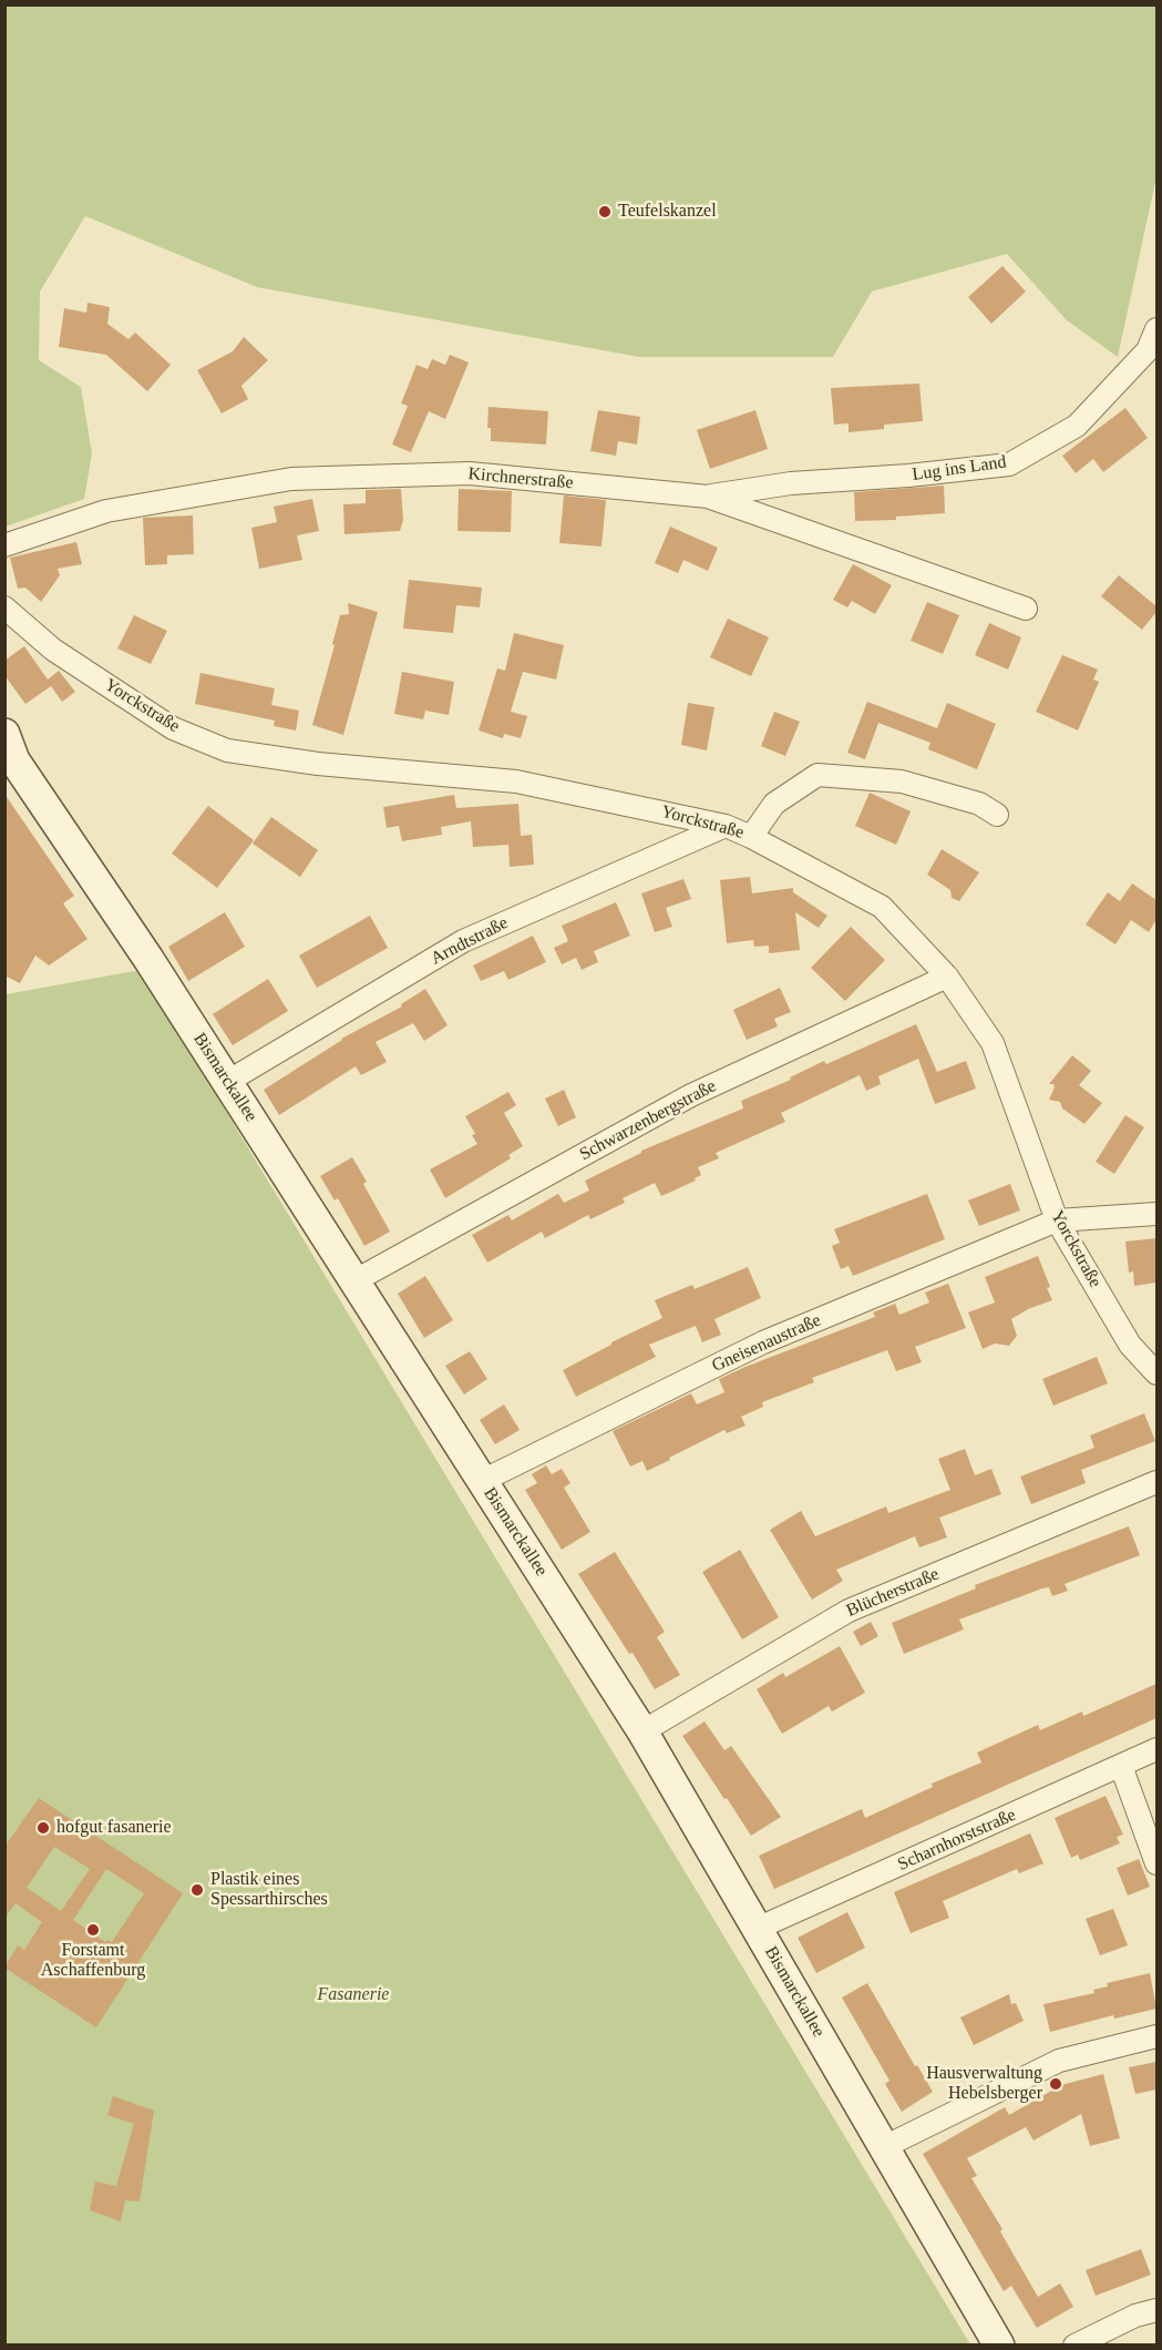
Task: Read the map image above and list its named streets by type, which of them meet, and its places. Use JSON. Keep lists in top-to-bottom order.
{
  "streets": {
    "street": [
      "Lug ins Land",
      "Kirchnerstraße",
      "Yorckstraße",
      "Arndtstraße",
      "Bismarckallee",
      "Schwarzenbergstraße",
      "Gneisenaustraße",
      "Blücherstraße",
      "Scharnhorststraße"
    ]
  },
  "crossings": [
    ["Lug ins Land", "Kirchnerstraße"],
    ["Yorckstraße", "Arndtstraße"],
    ["Yorckstraße", "Schwarzenbergstraße"],
    ["Yorckstraße", "Gneisenaustraße"],
    ["Arndtstraße", "Bismarckallee"],
    ["Bismarckallee", "Schwarzenbergstraße"],
    ["Bismarckallee", "Gneisenaustraße"],
    ["Bismarckallee", "Blücherstraße"],
    ["Bismarckallee", "Scharnhorststraße"]
  ],
  "parks": ["Fasanerie"],
  "places": [
    "Teufelskanzel",
    "hofgut fasanerie",
    "Plastik eines Spessarthirsches",
    "Forstamt Aschaffenburg",
    "Hausverwaltung Hebelsberger"
  ]
}
